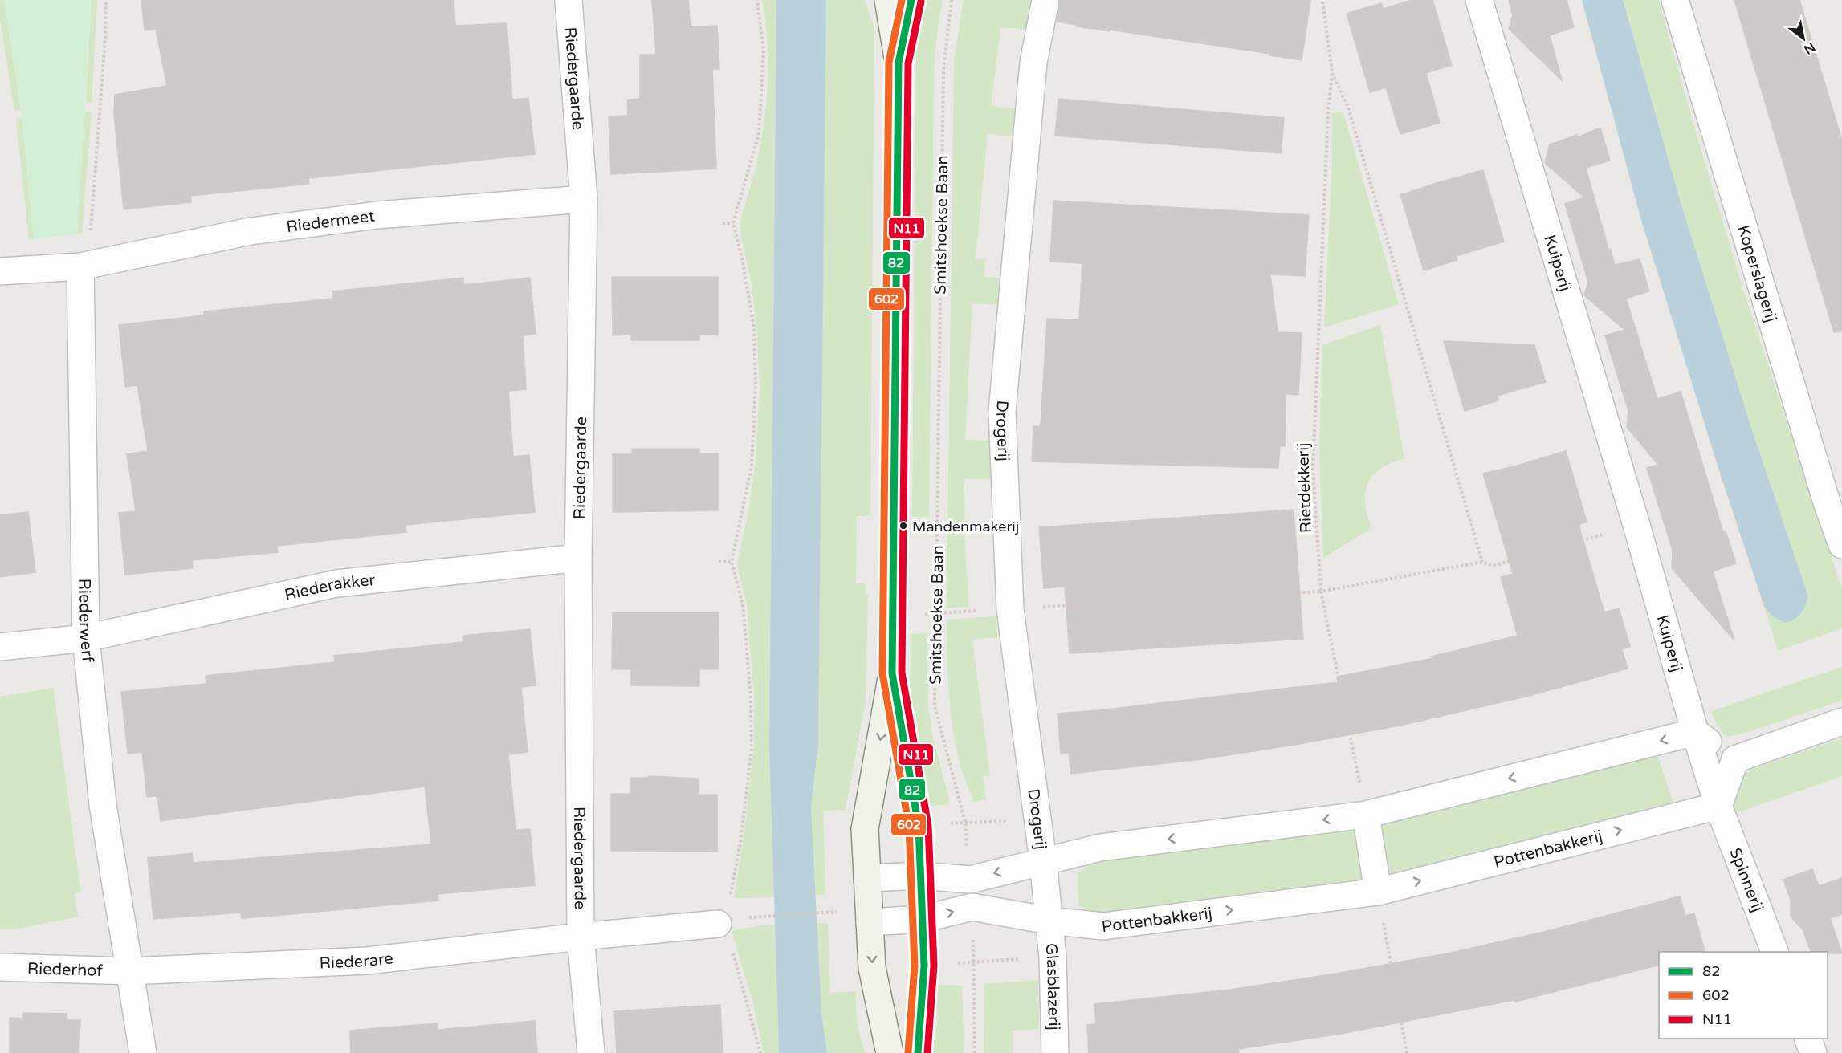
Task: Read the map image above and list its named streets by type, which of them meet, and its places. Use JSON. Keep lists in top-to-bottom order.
{
  "streets": {
    "street": [
      "Riedergaarde",
      "Riedermeet",
      "Kuiperij",
      "Koperslagerij",
      "Drogerij",
      "Riederakker",
      "Riederwerf",
      "Pottenbakkerij",
      "Spinnerij",
      "Riederare",
      "Riederhof",
      "Glasblazerij"
    ],
    "path": ["Smitshoekse Baan", "Rietdekkerij"]
  },
  "crossings": [
    ["Riedergaarde", "Riedermeet"],
    ["Riedergaarde", "Riederakker"],
    ["Riedergaarde", "Riederare"],
    ["Riedermeet", "Riederwerf"],
    ["Riederakker", "Riederwerf"],
    ["Riederwerf", "Riederare"],
    ["Riederwerf", "Riederhof"],
    ["Pottenbakkerij", "Spinnerij"],
    ["Pottenbakkerij", "Glasblazerij"],
    ["Riederare", "Riederhof"]
  ],
  "places": ["Mandenmakerij"],
  "lines": ["transit line 82", "transit line 602", "transit line N11"],
  "legend": ["82", "602", "N11"],
  "north": "bottom right"
}
